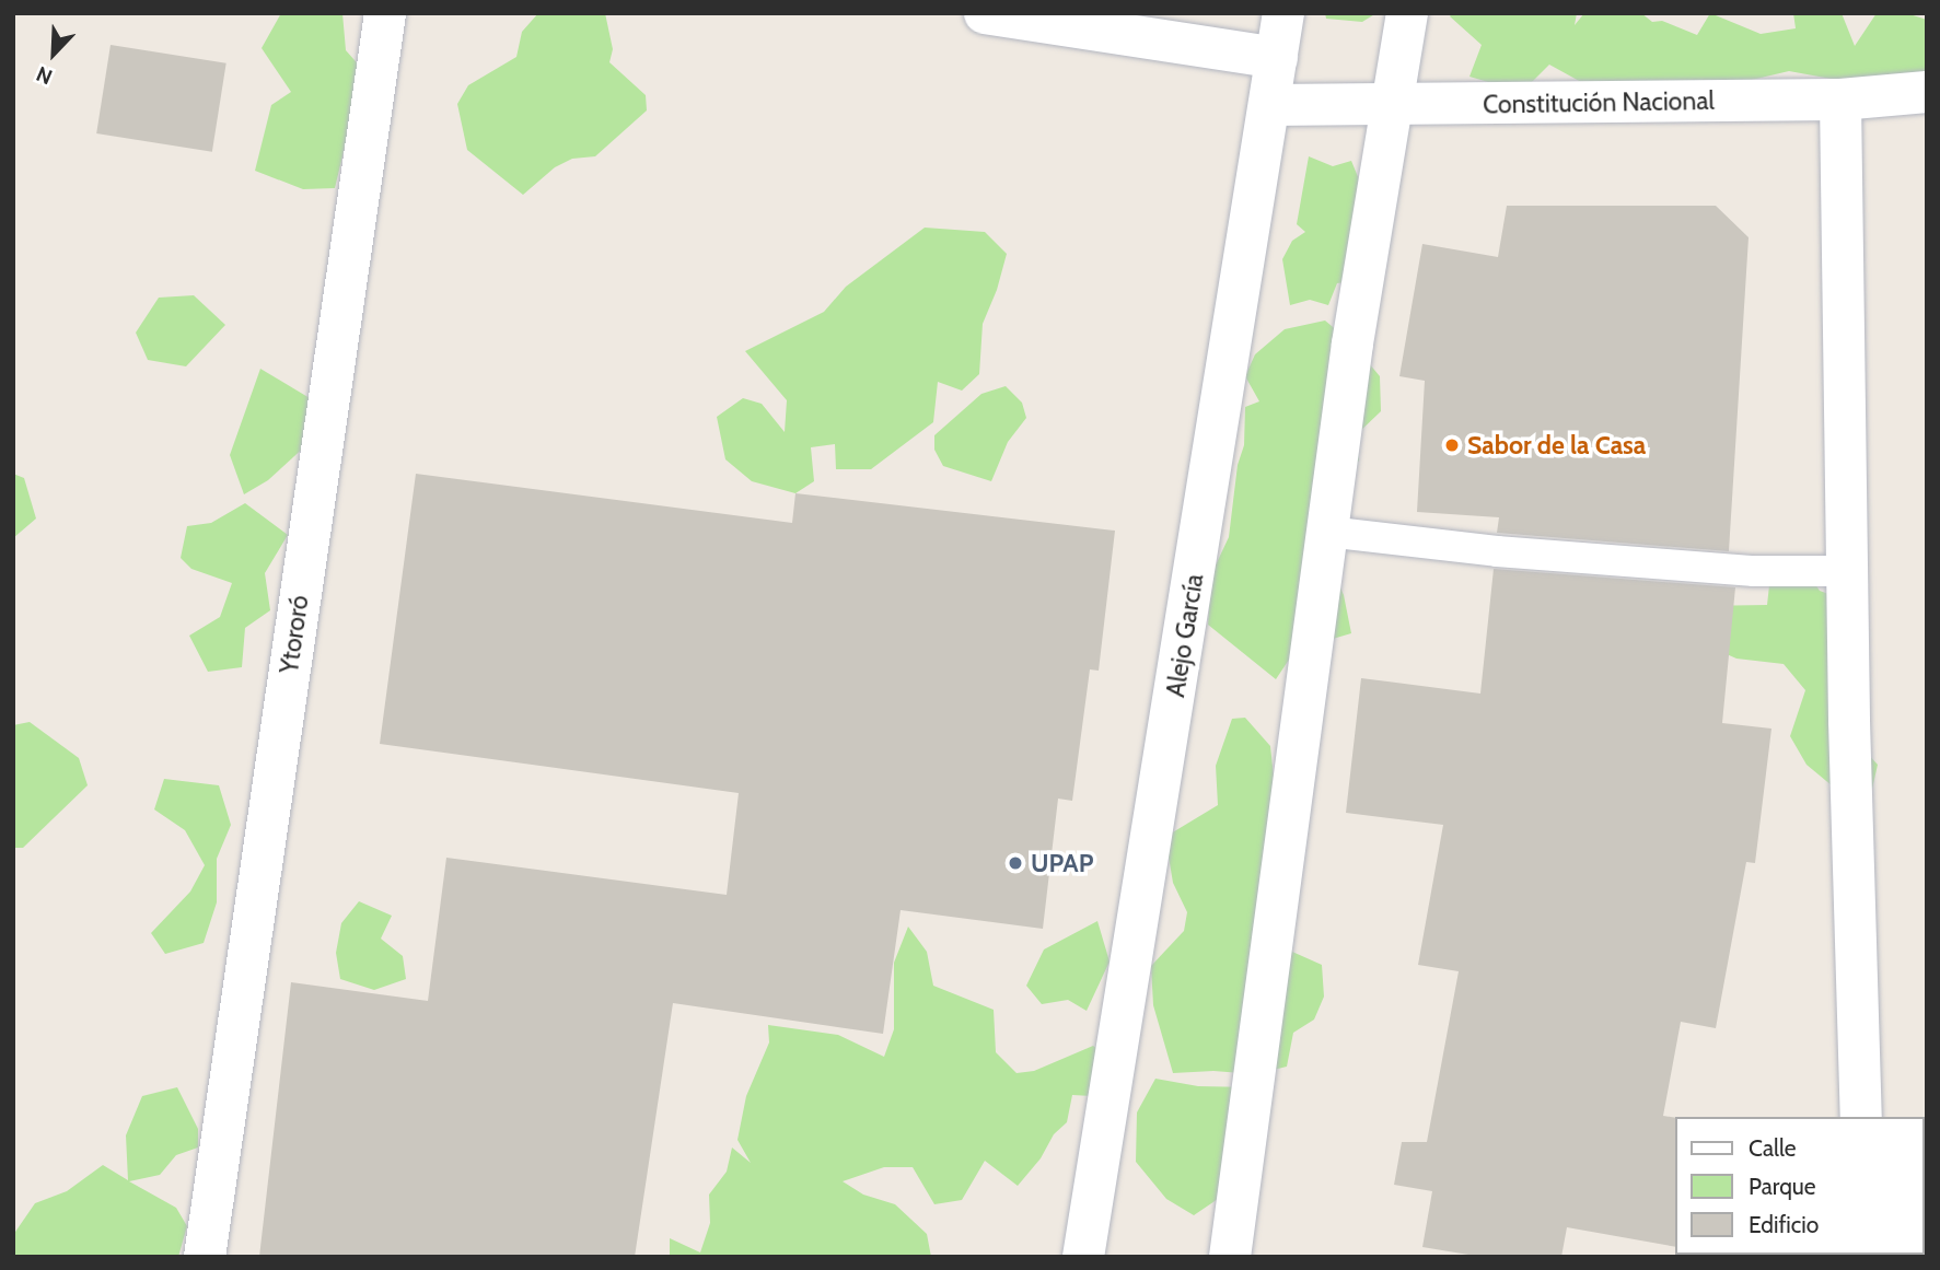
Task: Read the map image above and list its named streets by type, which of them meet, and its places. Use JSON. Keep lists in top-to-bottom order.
{
  "streets": {
    "street": ["Constitución Nacional", "Ytororó", "Alejo García"]
  },
  "crossings": [
    ["Constitución Nacional", "Alejo García"]
  ],
  "places": ["Sabor de la Casa", "UPAP"],
  "legend": ["Calle", "Parque", "Edificio"],
  "north": "bottom left"
}
